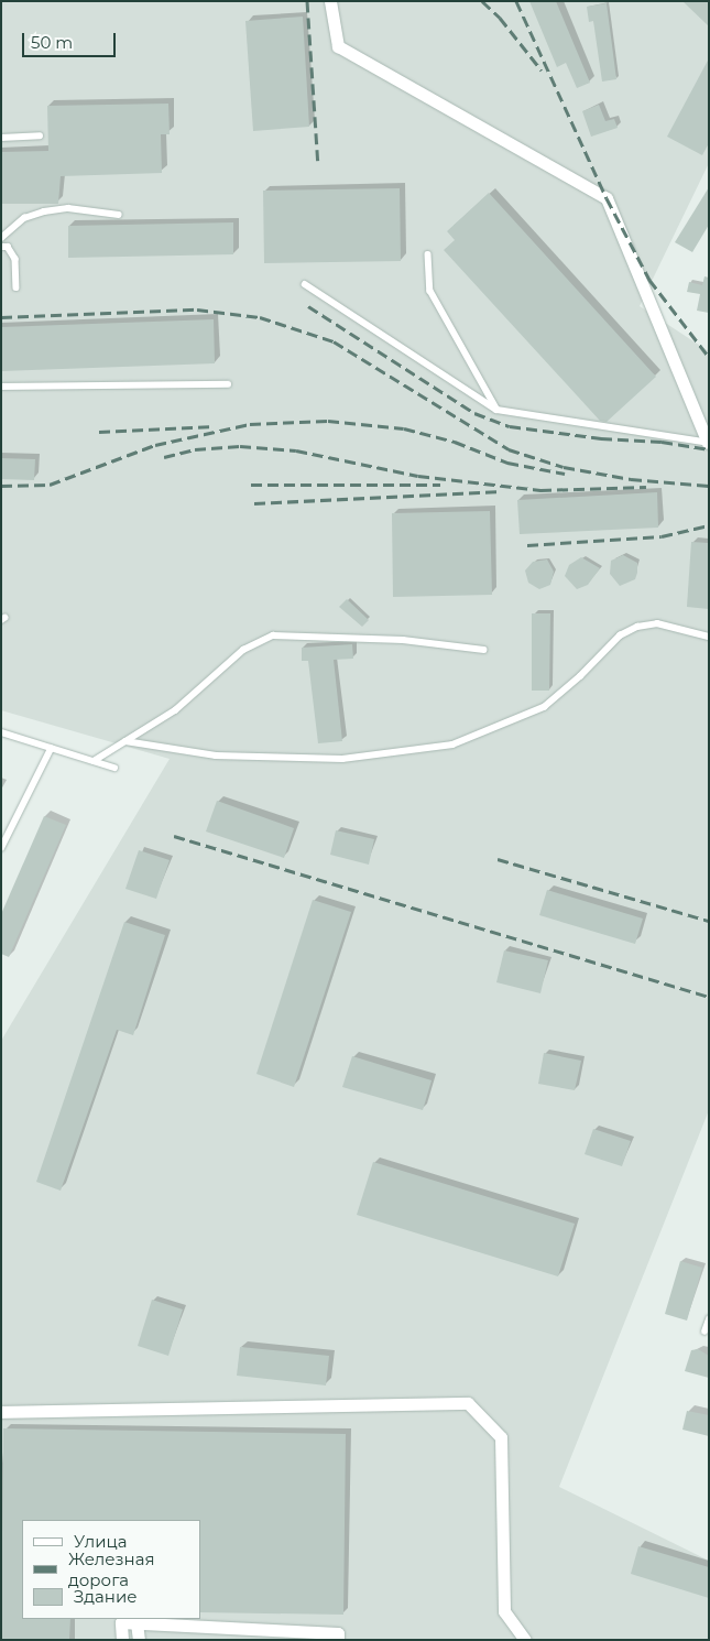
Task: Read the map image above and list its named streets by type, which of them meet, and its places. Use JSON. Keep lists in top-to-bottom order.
{
  "legend": ["Улица", "Железная дорога", "Здание"],
  "scale_bar": "50 m"
}
